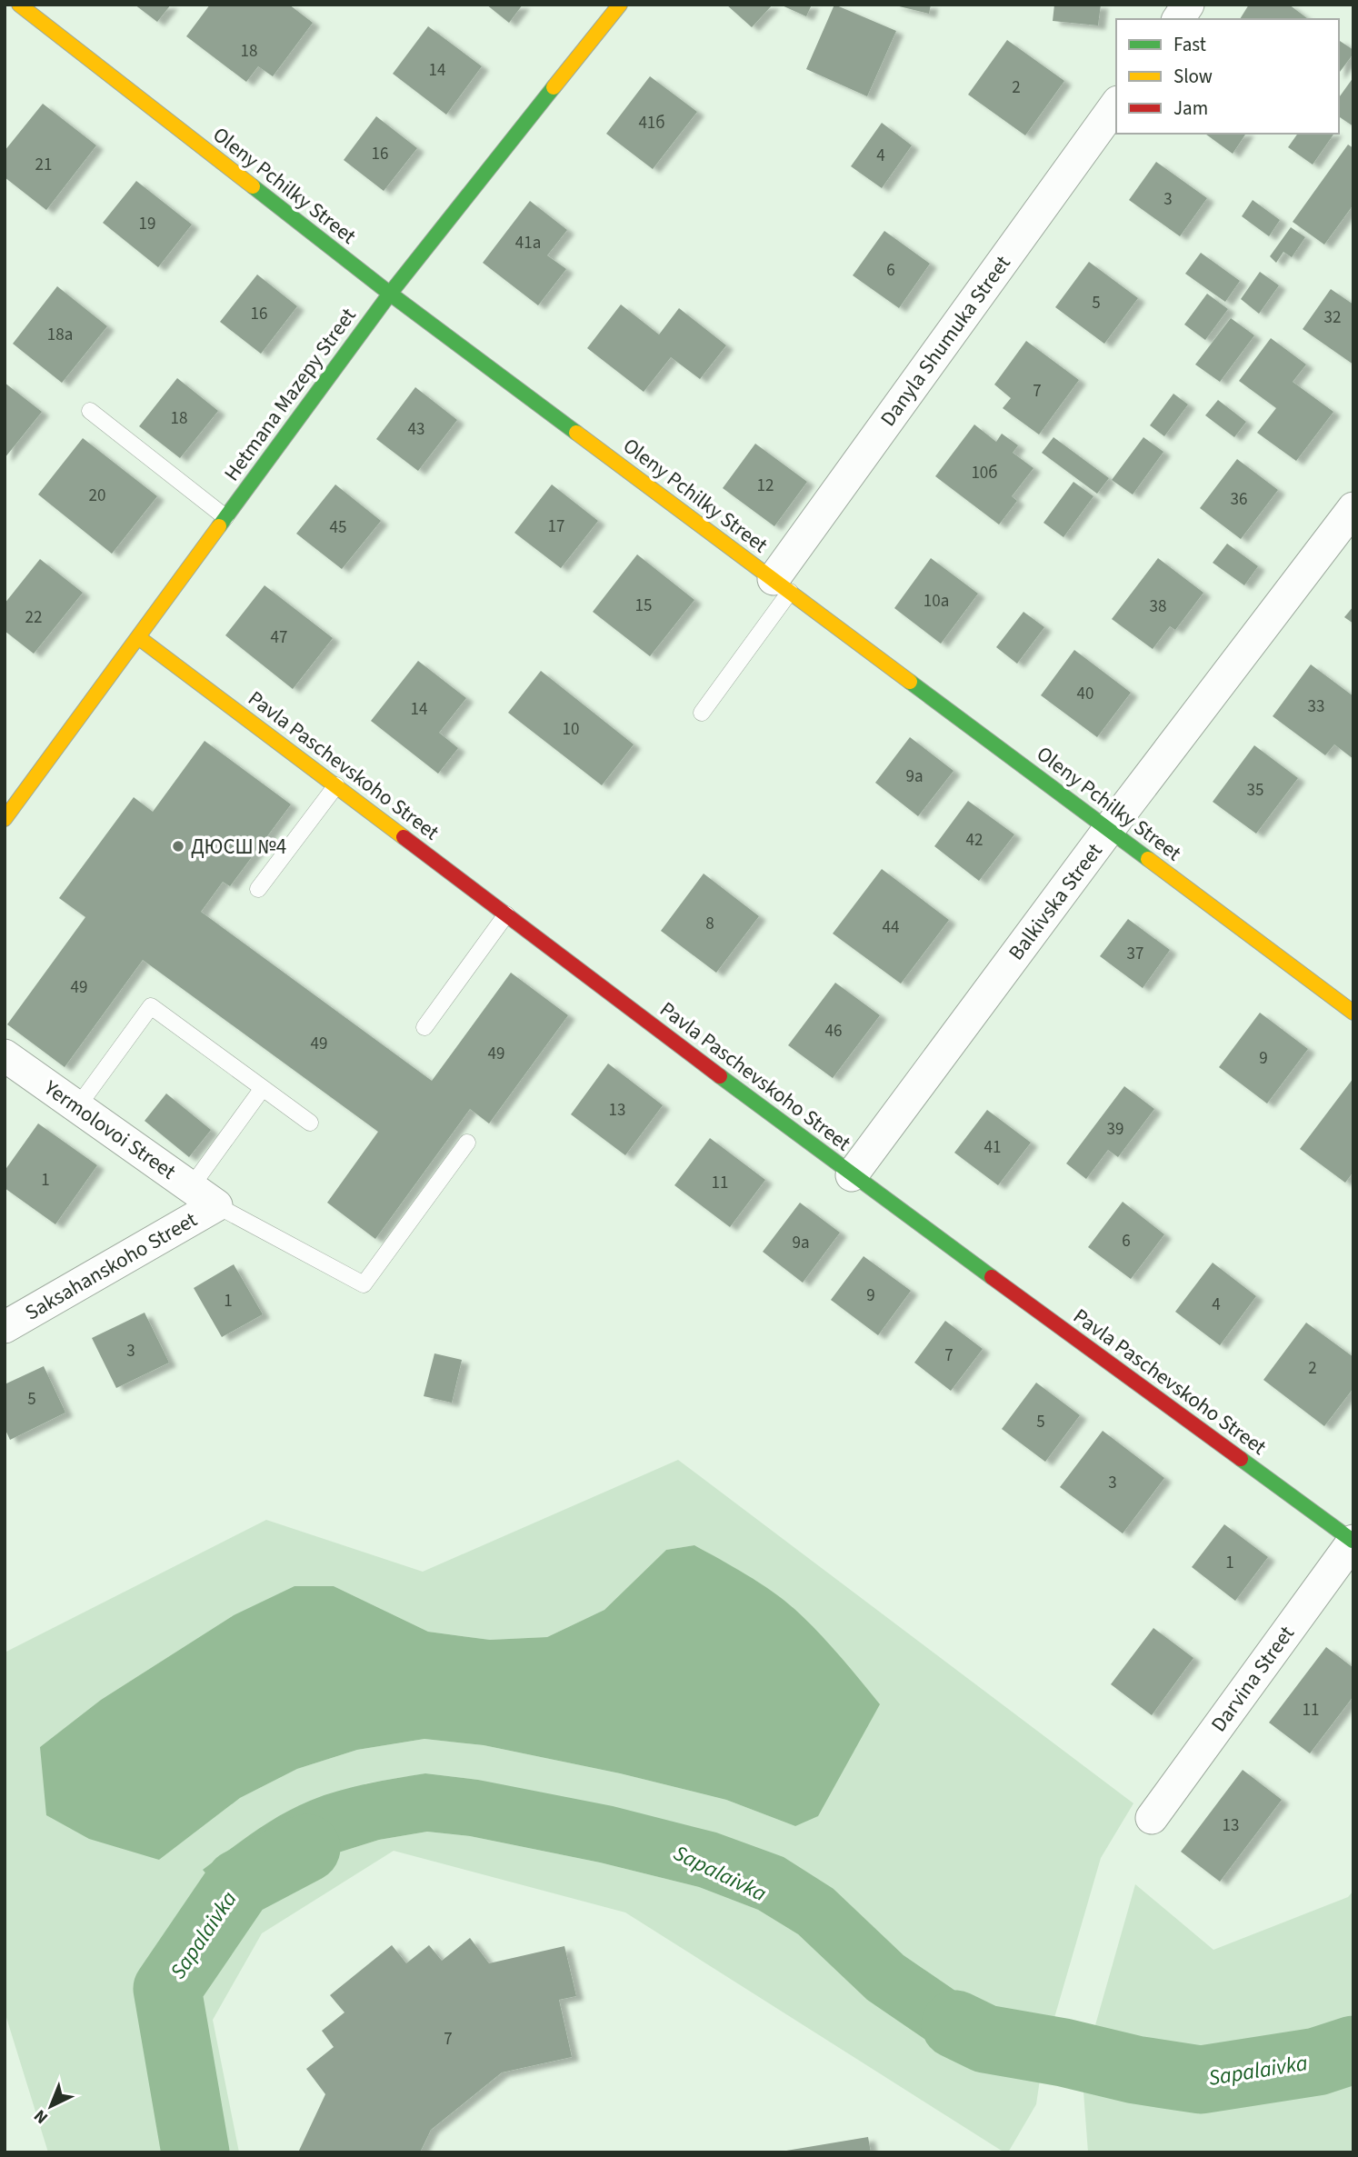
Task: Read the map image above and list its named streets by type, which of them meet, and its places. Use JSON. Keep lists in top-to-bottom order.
{
  "streets": {
    "street": [
      "Oleny Pchilky Street",
      "Danyla Shumuka Street",
      "Hetmana Mazepy Street",
      "Pavla Paschevskoho Street",
      "Balkivska Street",
      "Yermolovoi Street",
      "Saksahanskoho Street",
      "Darvina Street"
    ]
  },
  "crossings": [
    ["Oleny Pchilky Street", "Danyla Shumuka Street"],
    ["Oleny Pchilky Street", "Hetmana Mazepy Street"],
    ["Oleny Pchilky Street", "Balkivska Street"],
    ["Hetmana Mazepy Street", "Pavla Paschevskoho Street"],
    ["Pavla Paschevskoho Street", "Balkivska Street"],
    ["Pavla Paschevskoho Street", "Darvina Street"],
    ["Yermolovoi Street", "Saksahanskoho Street"]
  ],
  "water": ["Sapalaivka"],
  "places": ["ДЮСШ №4"],
  "house_numbers": [
    "18",
    "14",
    "2",
    "41б",
    "16",
    "4",
    "21",
    "3",
    "19",
    "41а",
    "6",
    "5",
    "16",
    "32",
    "18а",
    "7",
    "18",
    "43",
    "10б",
    "12",
    "20",
    "36",
    "17",
    "45",
    "10а",
    "15",
    "38",
    "22",
    "47",
    "40",
    "33",
    "14",
    "10",
    "9а",
    "35",
    "42",
    "8",
    "44",
    "37",
    "49",
    "46",
    "49",
    "49",
    "9",
    "13",
    "39",
    "41",
    "1",
    "11",
    "6",
    "9а",
    "9",
    "1",
    "4",
    "3",
    "7",
    "2",
    "5",
    "5",
    "3",
    "1",
    "11",
    "13",
    "7"
  ],
  "legend": ["Fast", "Slow", "Jam"],
  "north": "bottom left"
}
